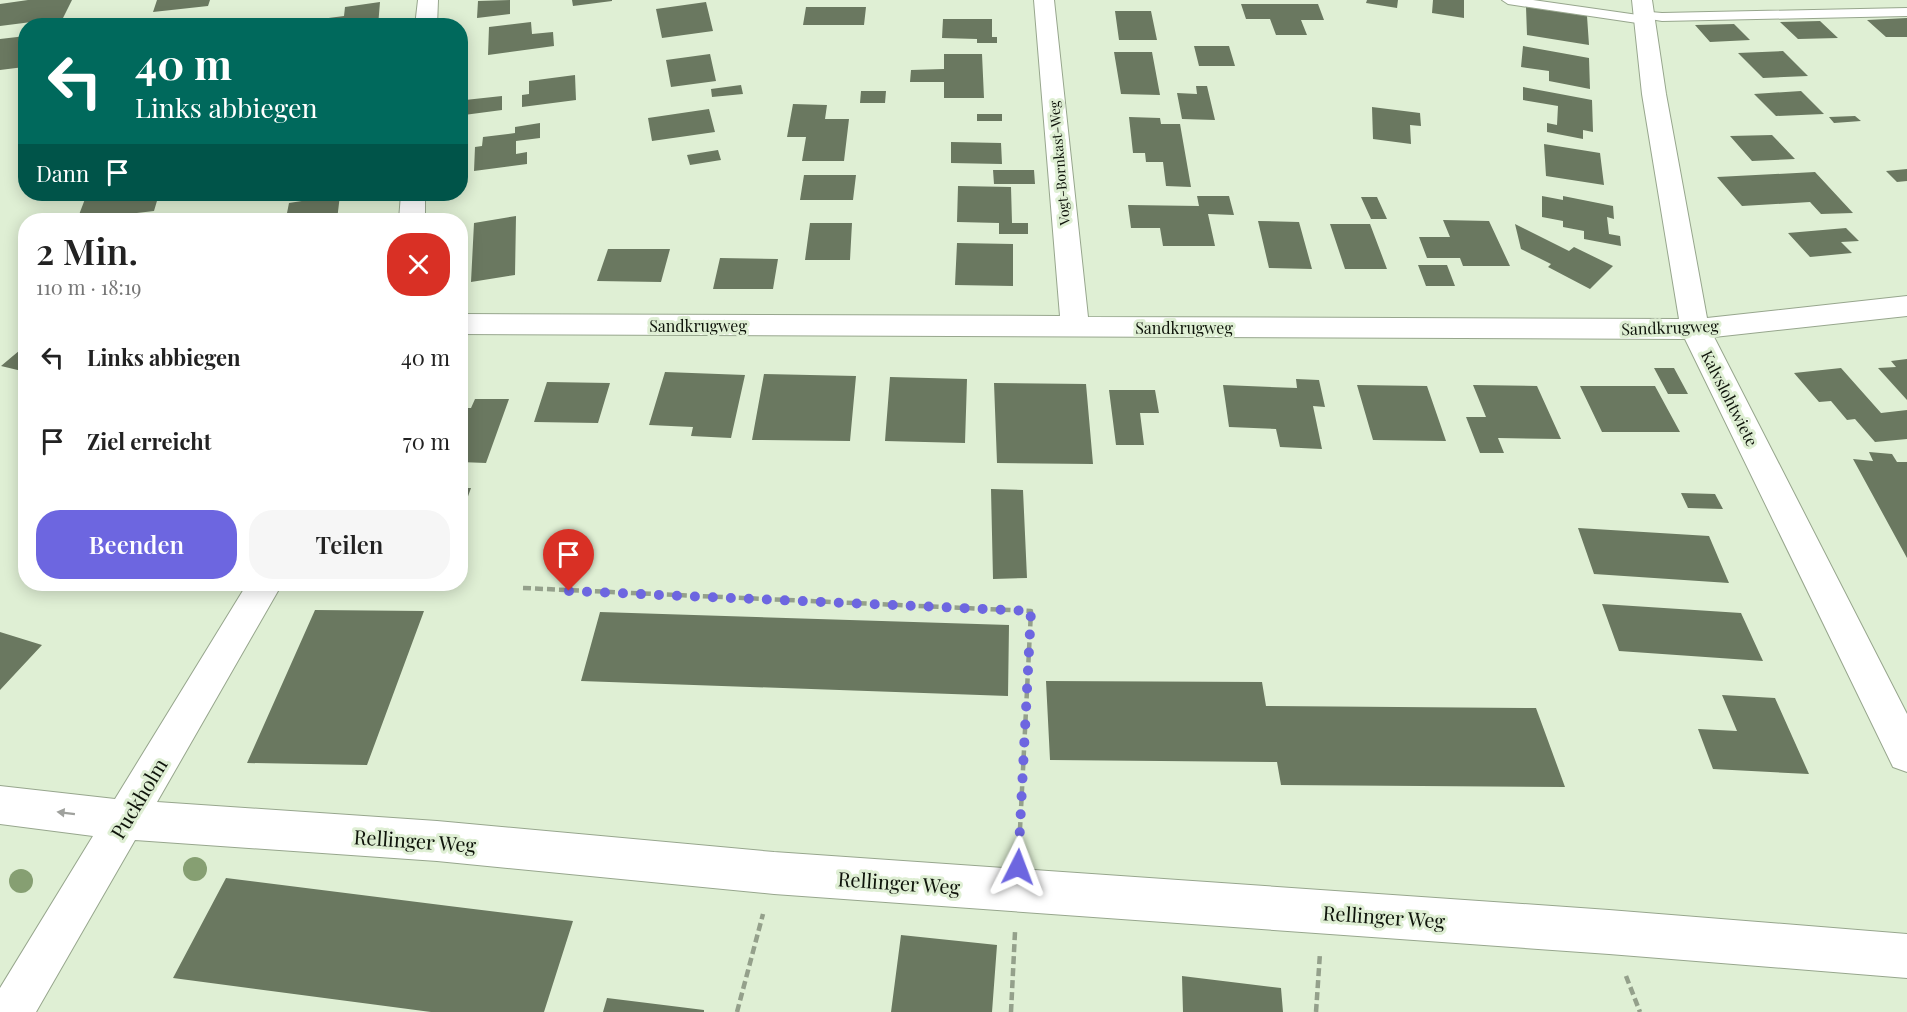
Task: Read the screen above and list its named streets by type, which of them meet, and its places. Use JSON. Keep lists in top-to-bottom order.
{
  "streets": {
    "street": [
      "Vogt-Bornkast-Weg",
      "Sandkrugweg",
      "Kalvslohtwiete",
      "Puckholm",
      "Rellinger Weg"
    ]
  },
  "crossings": [
    ["Vogt-Bornkast-Weg", "Sandkrugweg"],
    ["Sandkrugweg", "Kalvslohtwiete"],
    ["Puckholm", "Rellinger Weg"]
  ],
  "page": {
    "turn": ["40 m", "Links abbiegen"],
    "then": "Dann",
    "heading": ["2 Min.", "110 m · 18:19"],
    "list": [
      {
        "name": "Links abbiegen",
        "value": "40 m"
      },
      {
        "name": "Ziel erreicht",
        "value": "70 m"
      }
    ],
    "buttons": ["Beenden", "Teilen"]
  }
}
